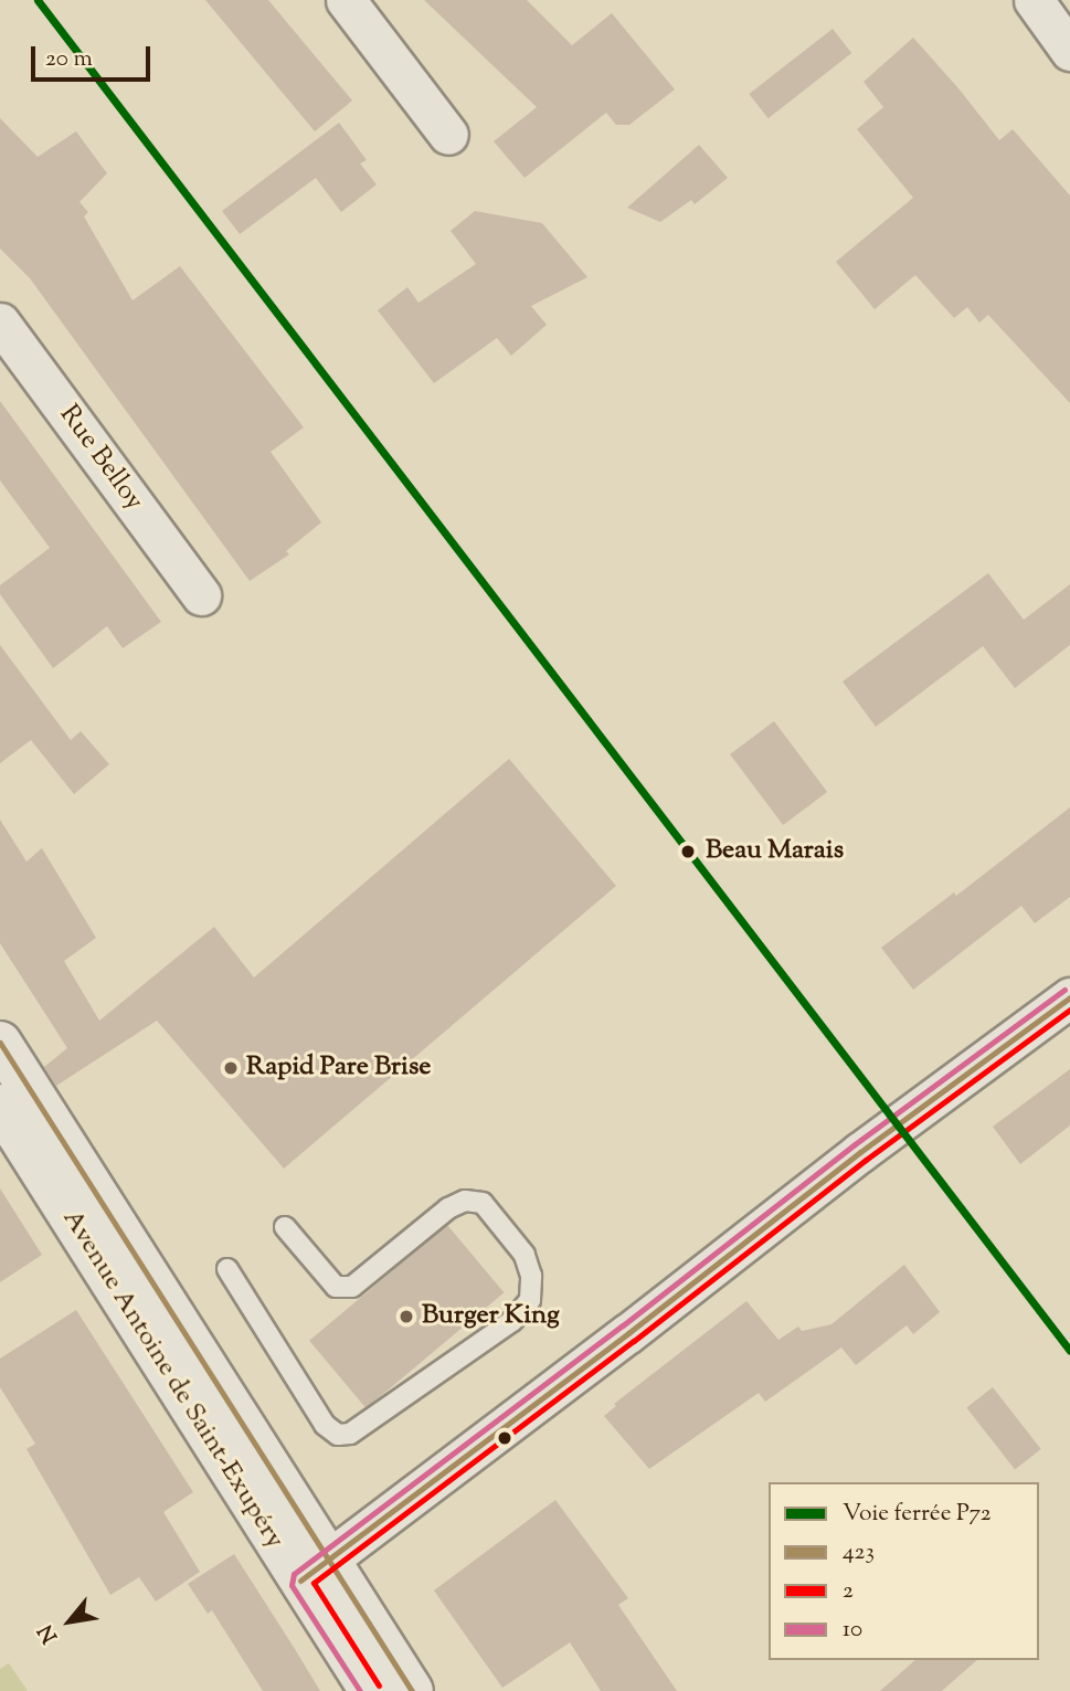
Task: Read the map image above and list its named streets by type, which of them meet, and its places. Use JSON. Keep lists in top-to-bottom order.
{
  "streets": {
    "main road": ["Avenue Antoine de Saint-Exupéry"],
    "street": ["Rue Belloy"]
  },
  "places": ["Beau Marais", "Rapid Pare Brise", "Burger King"],
  "lines": [
    "rail line P72",
    "transit line 10",
    "transit line 423",
    "transit line 2"
  ],
  "legend": [
    "Voie ferrée P72",
    "423",
    "2",
    "10"
  ],
  "scale_bar": "20 m",
  "north": "bottom left"
}
